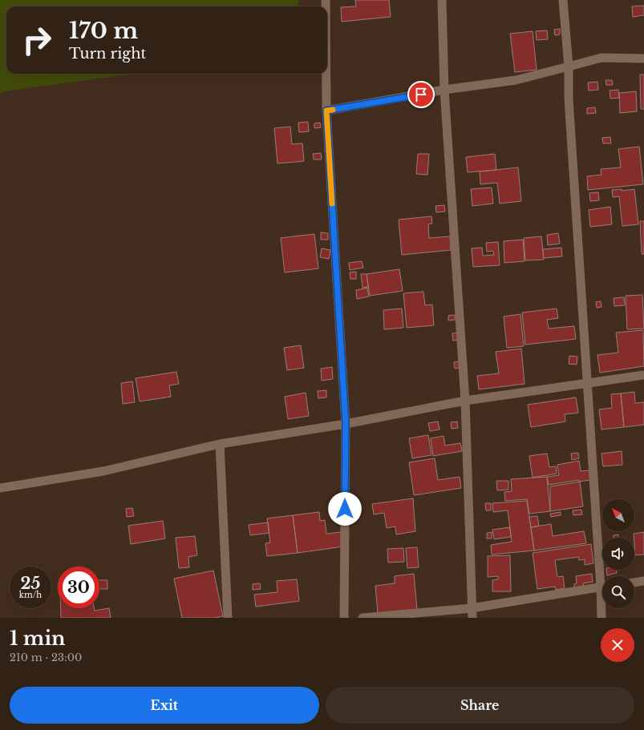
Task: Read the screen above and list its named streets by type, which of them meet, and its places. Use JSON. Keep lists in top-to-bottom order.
{
  "north": "top left",
  "page": {
    "turn": ["170 m", "Turn right"],
    "speed": "25 km/h",
    "limit": "30",
    "heading": ["1 min", "210 m · 23:00"],
    "buttons": ["Exit", "Share"]
  }
}
